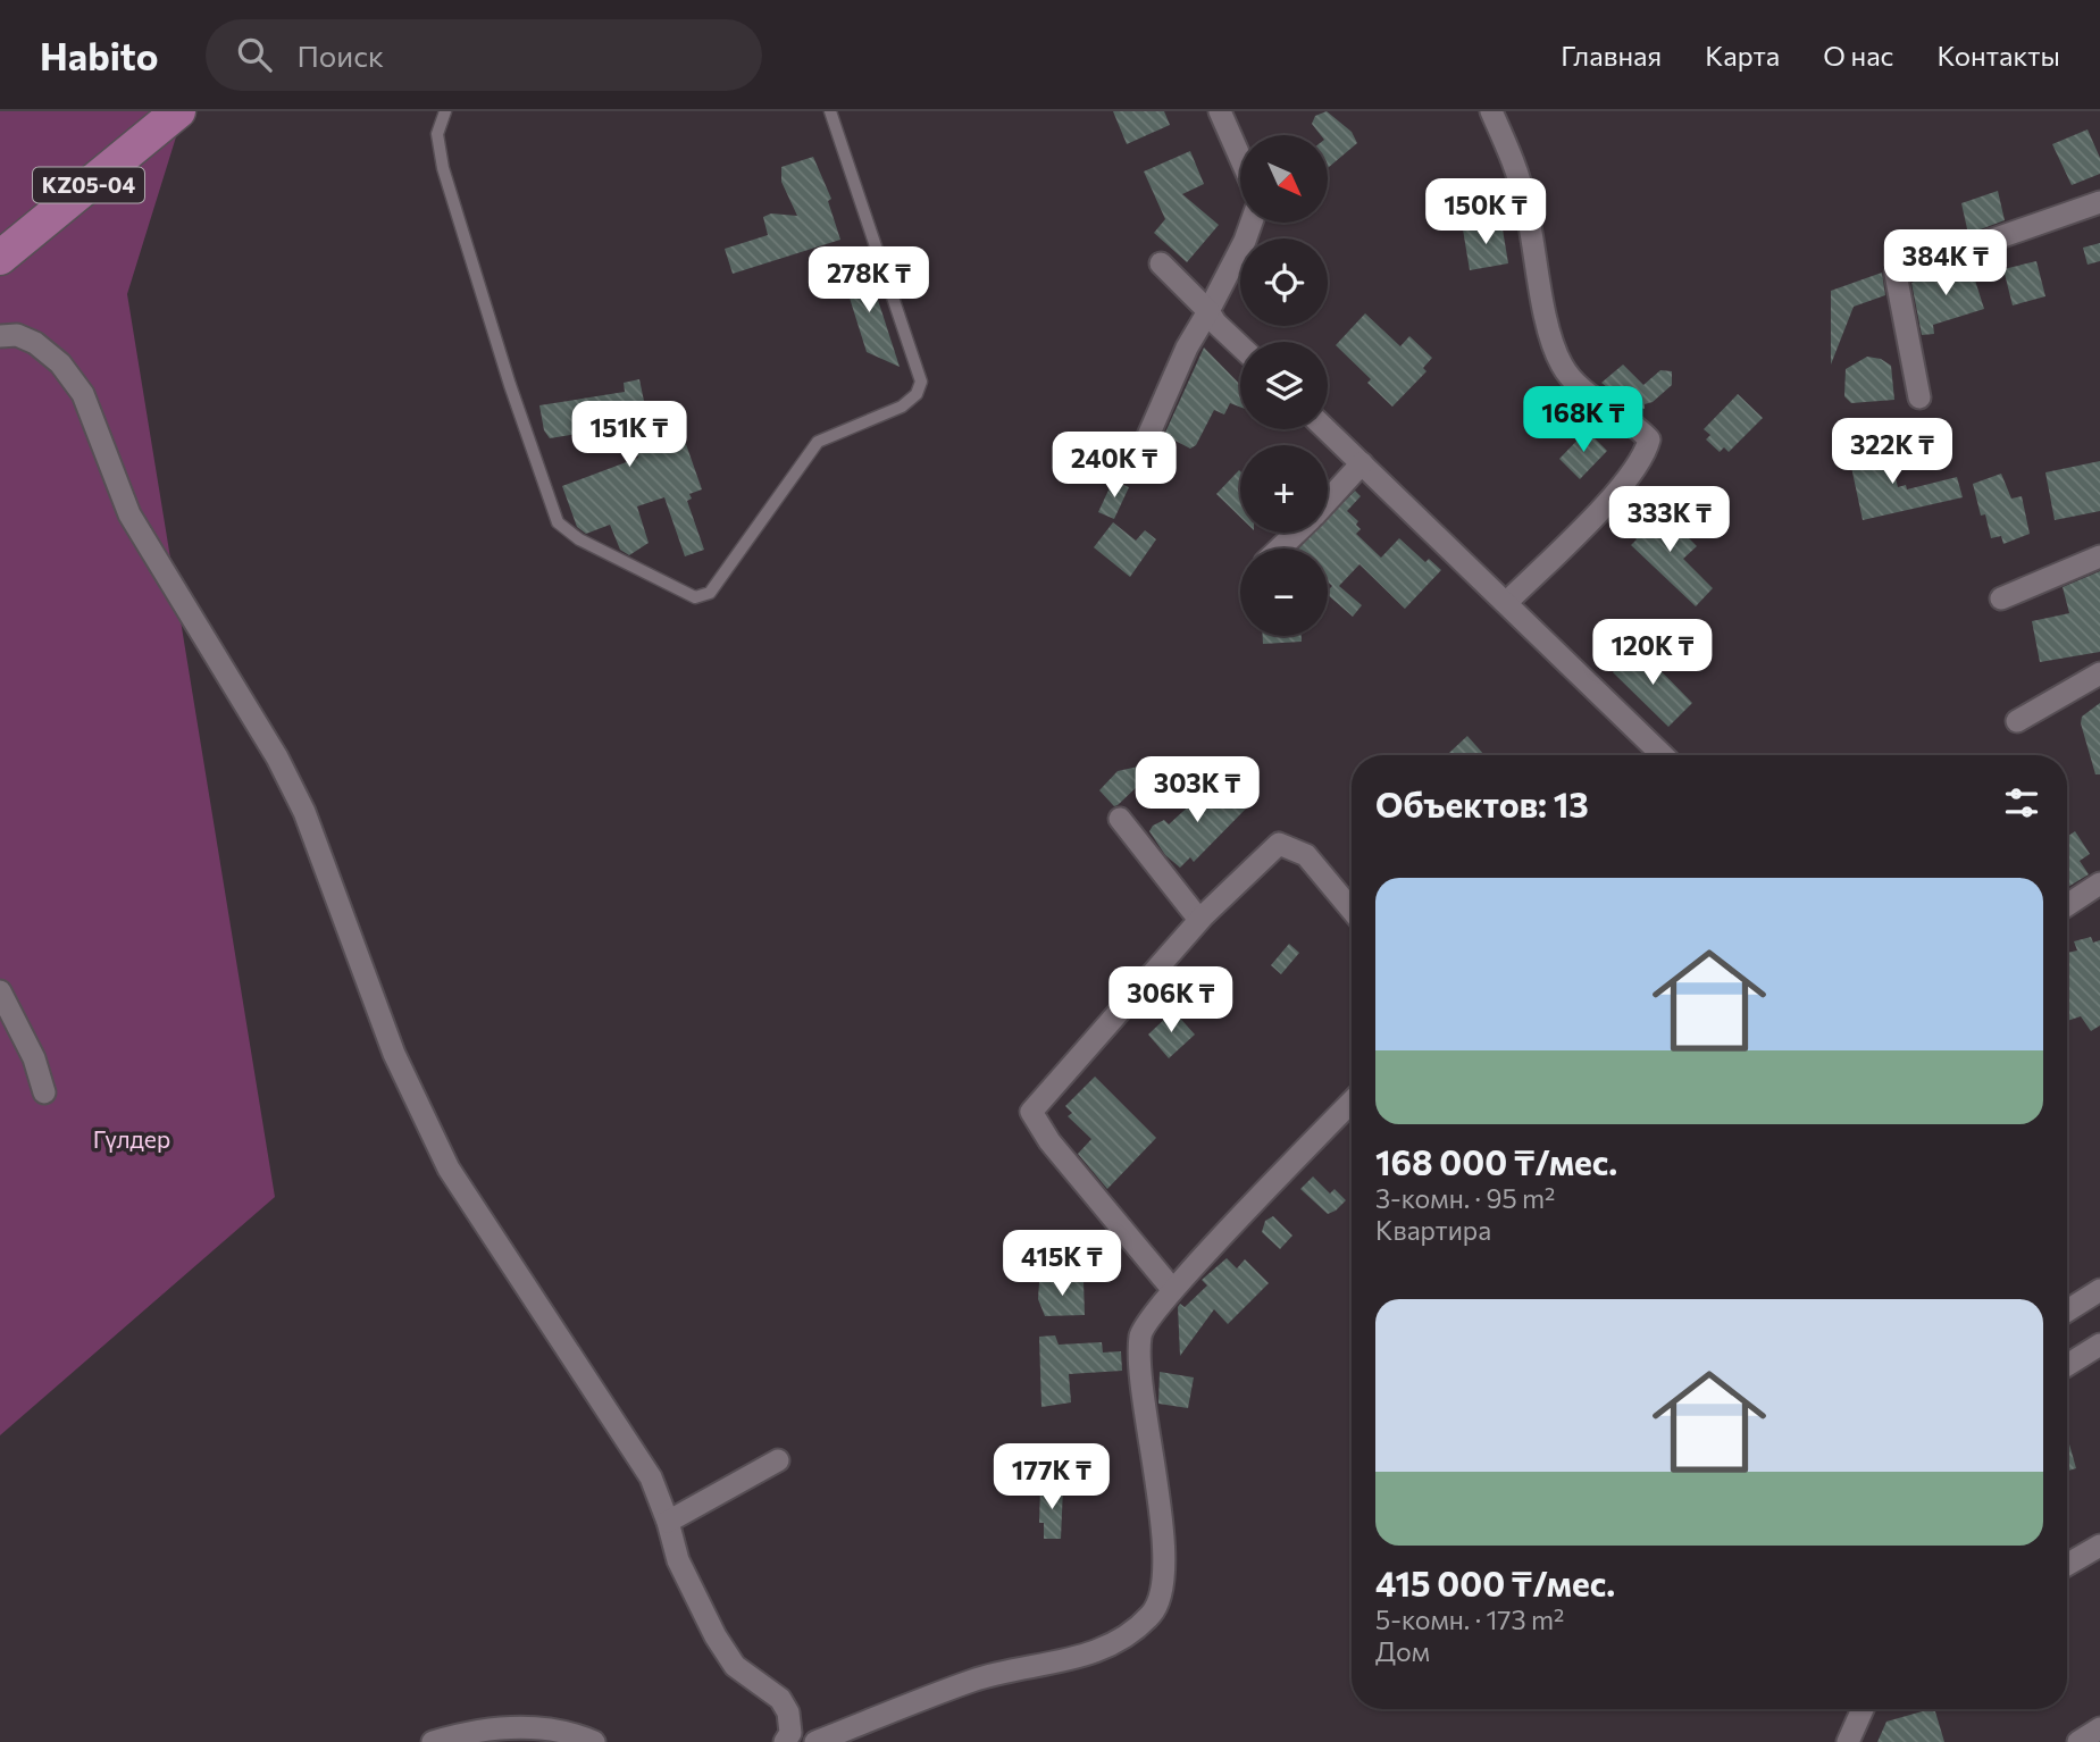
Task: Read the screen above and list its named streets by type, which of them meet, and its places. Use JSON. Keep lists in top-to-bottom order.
{
  "streets": {
    "main road": ["KZ05-04"]
  },
  "parks": ["Гүлдер"],
  "north": "bottom right",
  "page": {
    "header": "Habito",
    "search": "Поиск",
    "nav": [
      "Главная",
      "Карта",
      "О нас",
      "Контакты"
    ],
    "map_buttons": ["+", "−"],
    "price": [
      "150K ₸",
      "384K ₸",
      "278K ₸",
      "168K ₸",
      "151K ₸",
      "322K ₸",
      "240K ₸",
      "333K ₸",
      "120K ₸",
      "303K ₸",
      "306K ₸",
      "415K ₸",
      "177K ₸"
    ],
    "heading": "Объектов: 13",
    "list": [
      {
        "name": "168 000 ₸/мес.",
        "note": "3-комн. · 95 m² · Квартира"
      },
      {
        "name": "415 000 ₸/мес.",
        "note": "5-комн. · 173 m² · Дом"
      }
    ]
  }
}
